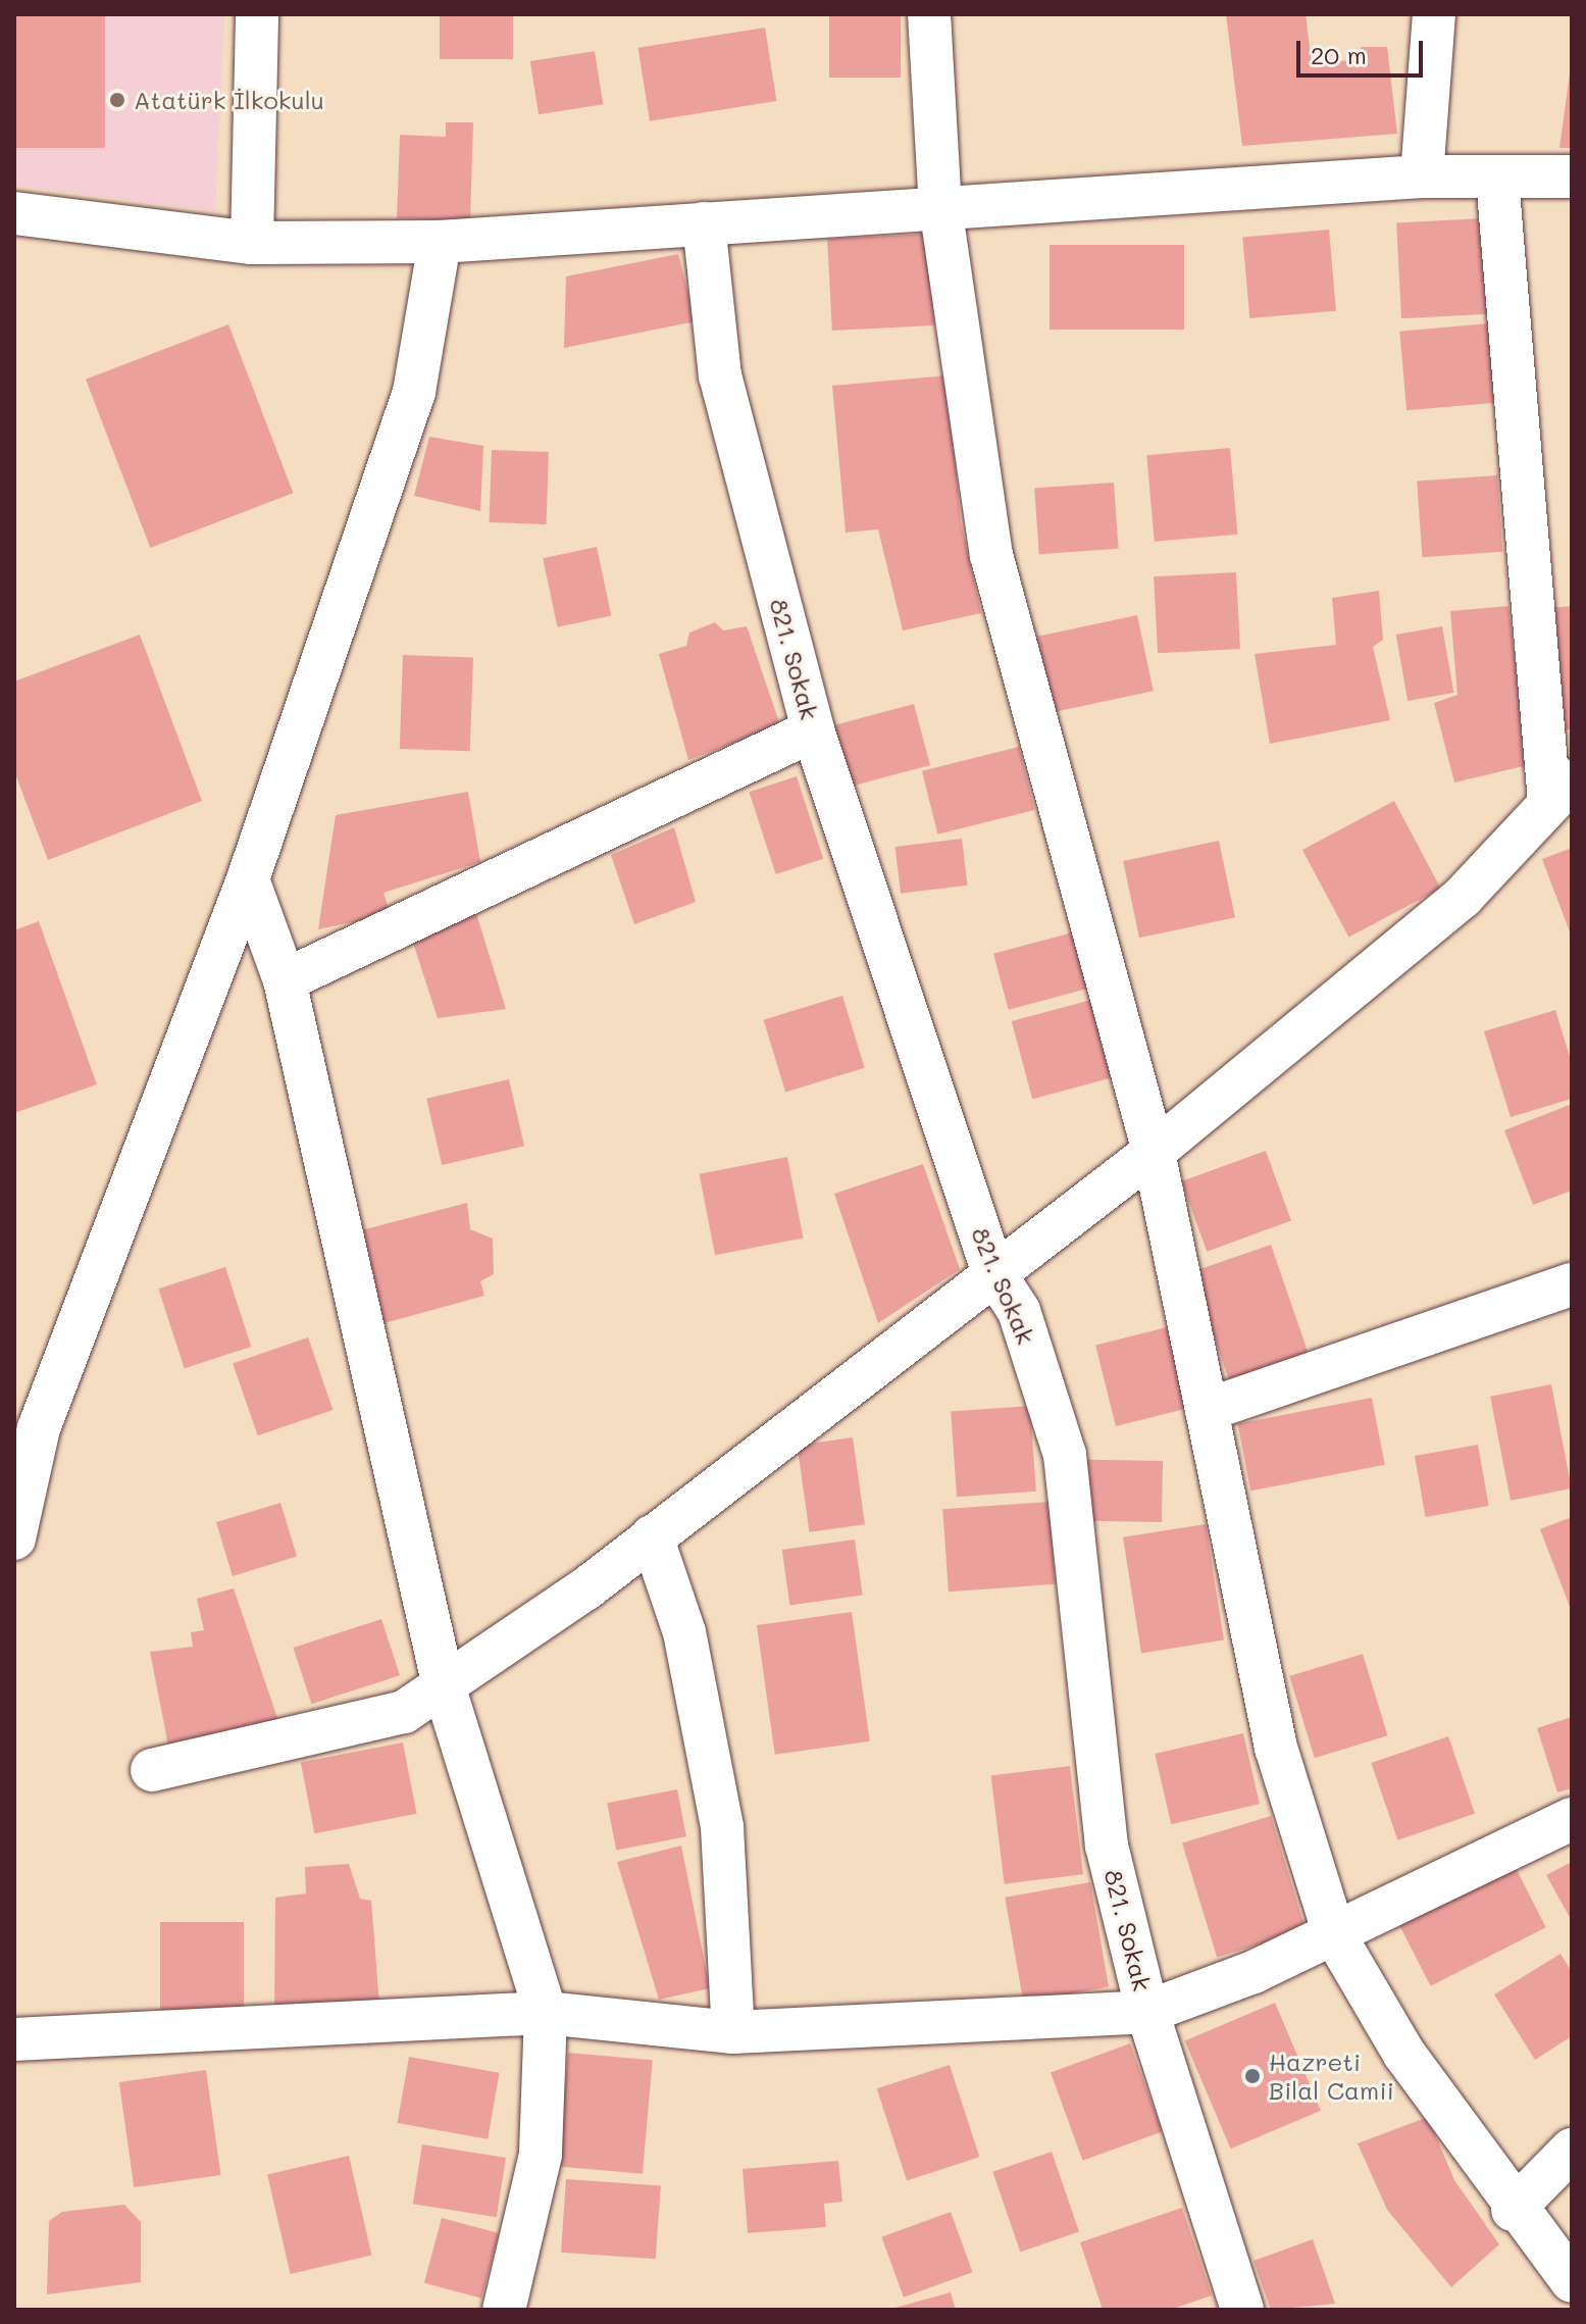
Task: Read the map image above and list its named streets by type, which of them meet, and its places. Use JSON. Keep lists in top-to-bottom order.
{
  "streets": {
    "street": ["821. Sokak"]
  },
  "places": ["Atatürk İlkokulu", "Hazreti Bilal Camii"],
  "scale_bar": "20 m"
}
